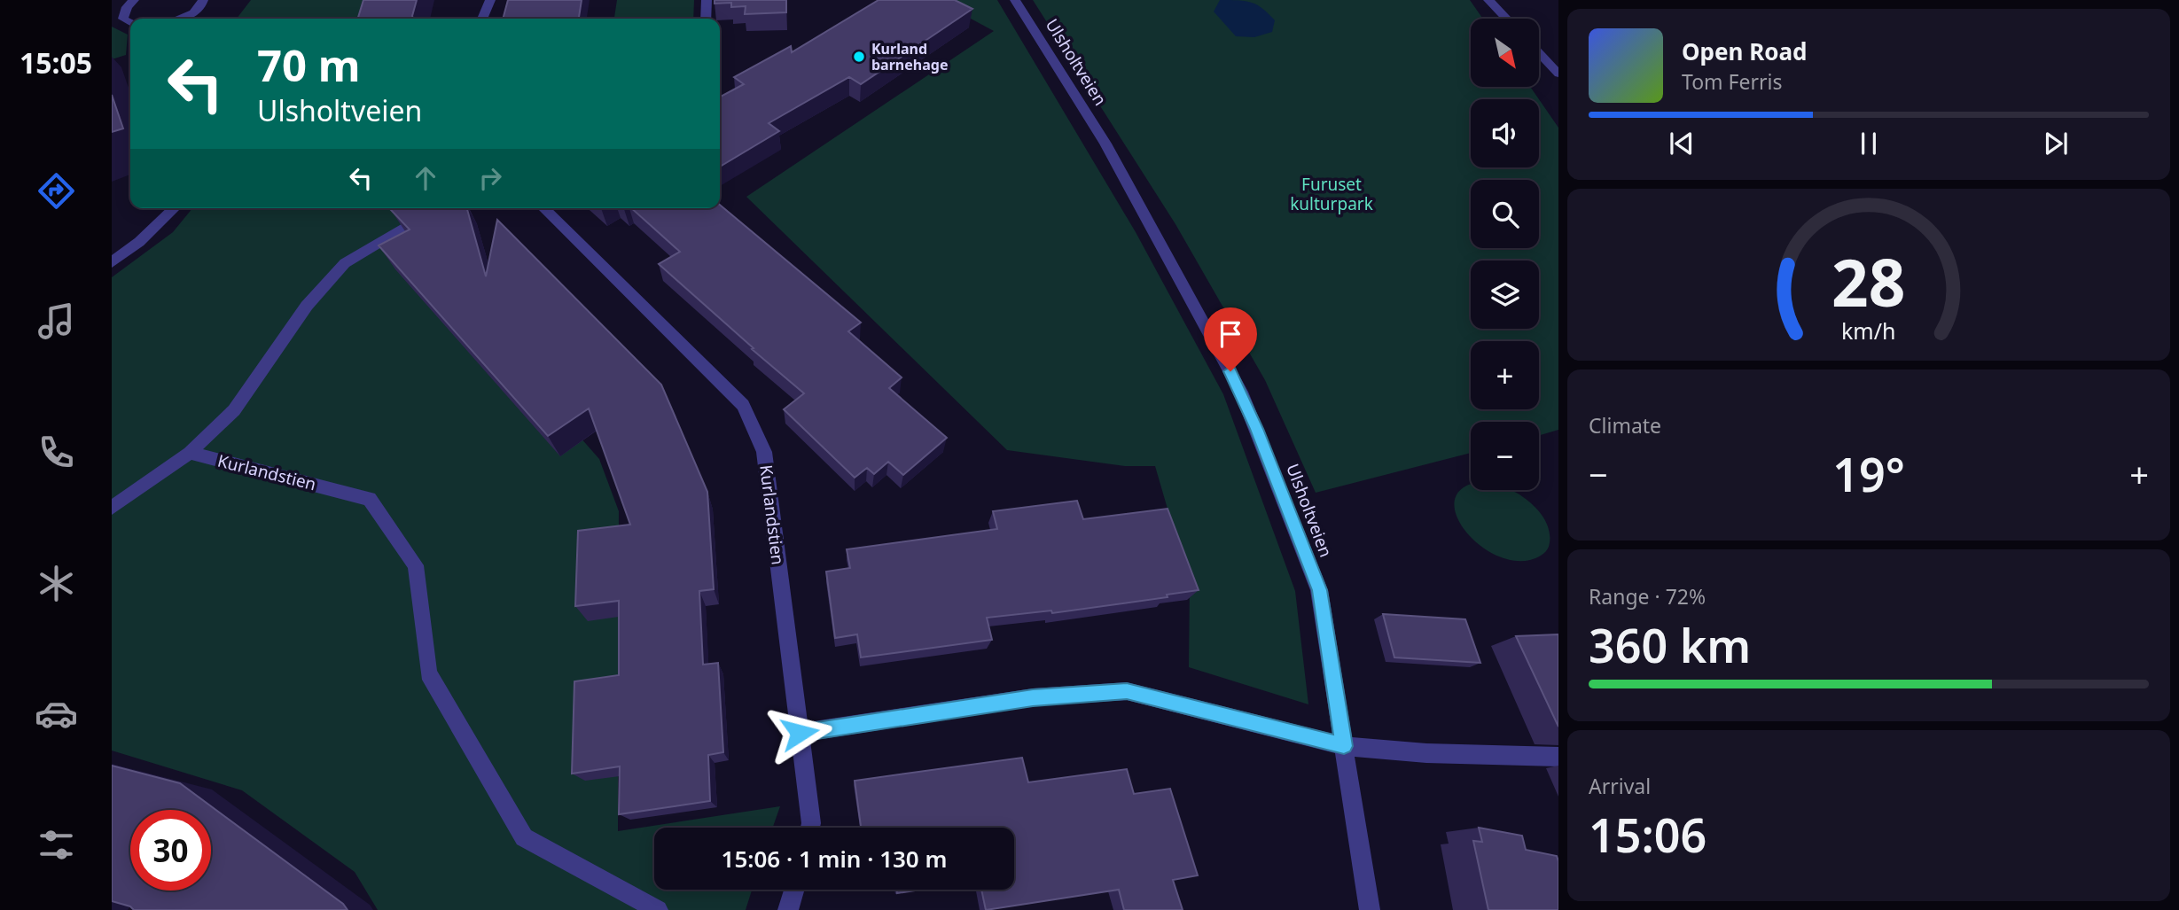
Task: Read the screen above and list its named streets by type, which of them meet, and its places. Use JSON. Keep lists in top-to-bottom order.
{
  "streets": {
    "street": ["Ulsholtveien", "Kurlandstien"]
  },
  "parks": ["Furuset kulturpark"],
  "places": ["Kurland barnehage"],
  "north": "bottom right",
  "page": {
    "tabs": "15:05",
    "map_buttons": ["+", "−"],
    "turn": ["70 m", "Ulsholtveien"],
    "song": ["Open Road", "Tom Ferris"],
    "tile": [
      "Climate",
      ["Range · 72%", "360 km"],
      ["Arrival", "15:06"]
    ],
    "heat": ["−", "19°", "+"],
    "limit": "30",
    "trip": "15:06 · 1 min · 130 m",
    "gauge": ["28", "km/h"]
  }
}
